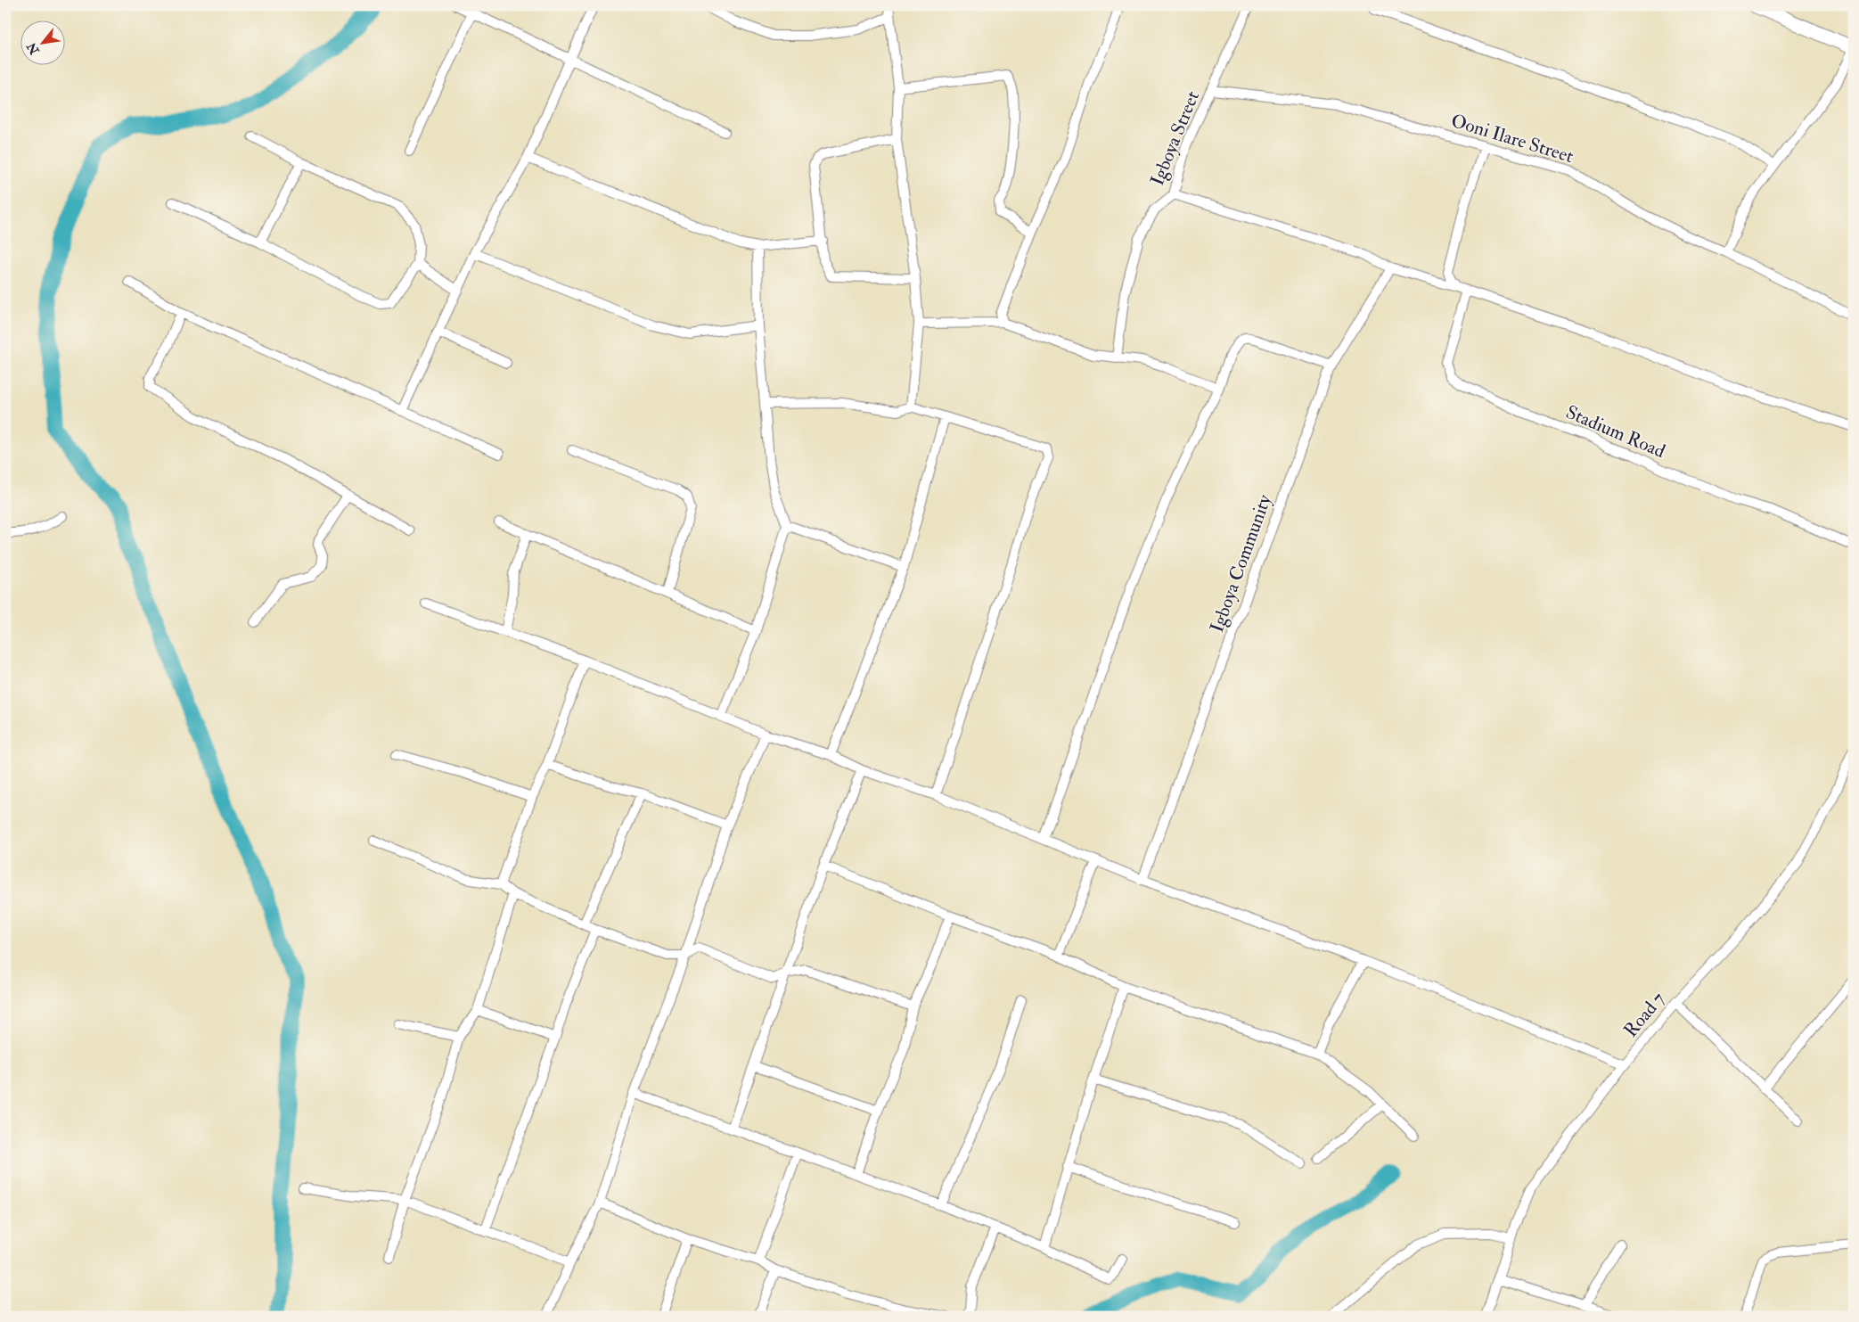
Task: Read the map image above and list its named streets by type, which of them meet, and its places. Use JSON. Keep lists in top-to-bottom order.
{
  "streets": {
    "street": [
      "Igboya Street",
      "Ooni Ilare Street",
      "Stadium Road",
      "Igboya Community",
      "Road 7"
    ]
  },
  "crossings": [
    ["Igboya Street", "Ooni Ilare Street"]
  ],
  "north": "bottom left"
}
